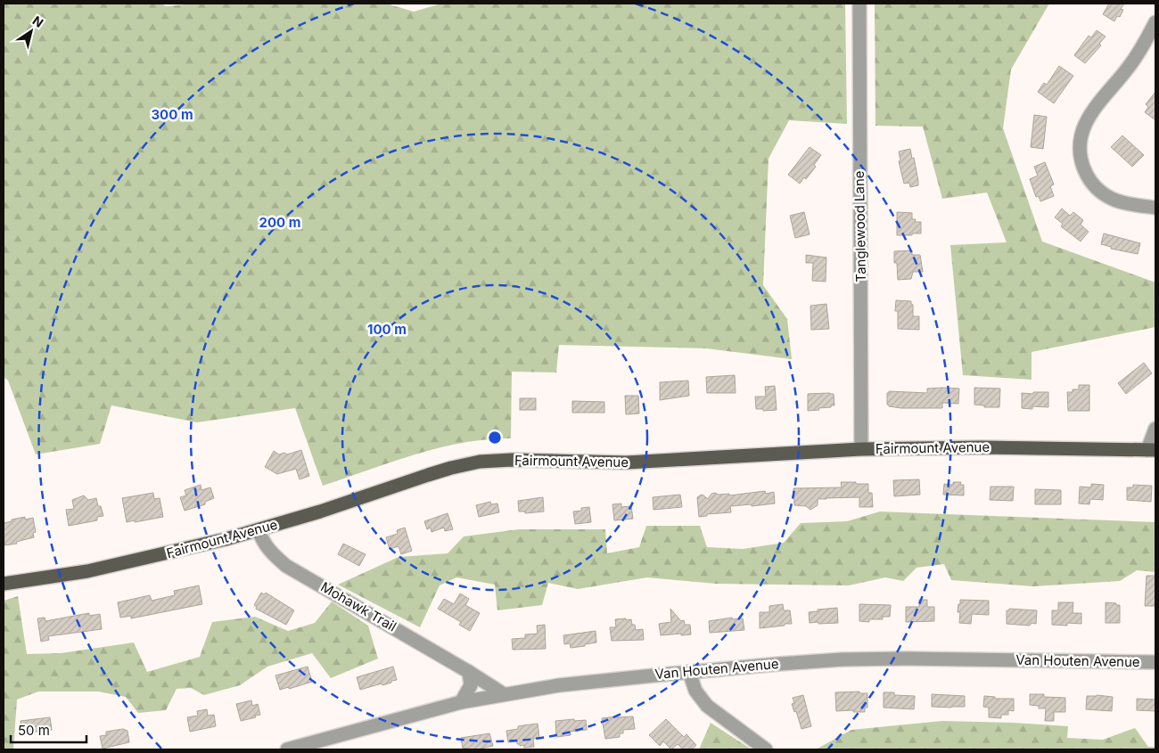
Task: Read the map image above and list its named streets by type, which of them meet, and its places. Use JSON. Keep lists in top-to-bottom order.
{
  "streets": {
    "main road": ["Fairmount Avenue"],
    "street": ["Tanglewood Lane", "Mohawk Trail", "Van Houten Avenue"]
  },
  "crossings": [
    ["Tanglewood Lane", "Fairmount Avenue"],
    ["Fairmount Avenue", "Mohawk Trail"],
    ["Mohawk Trail", "Van Houten Avenue"]
  ],
  "scale_bar": "50 m",
  "north": "top right",
  "rings": ["300 m", "200 m", "100 m"]
}
